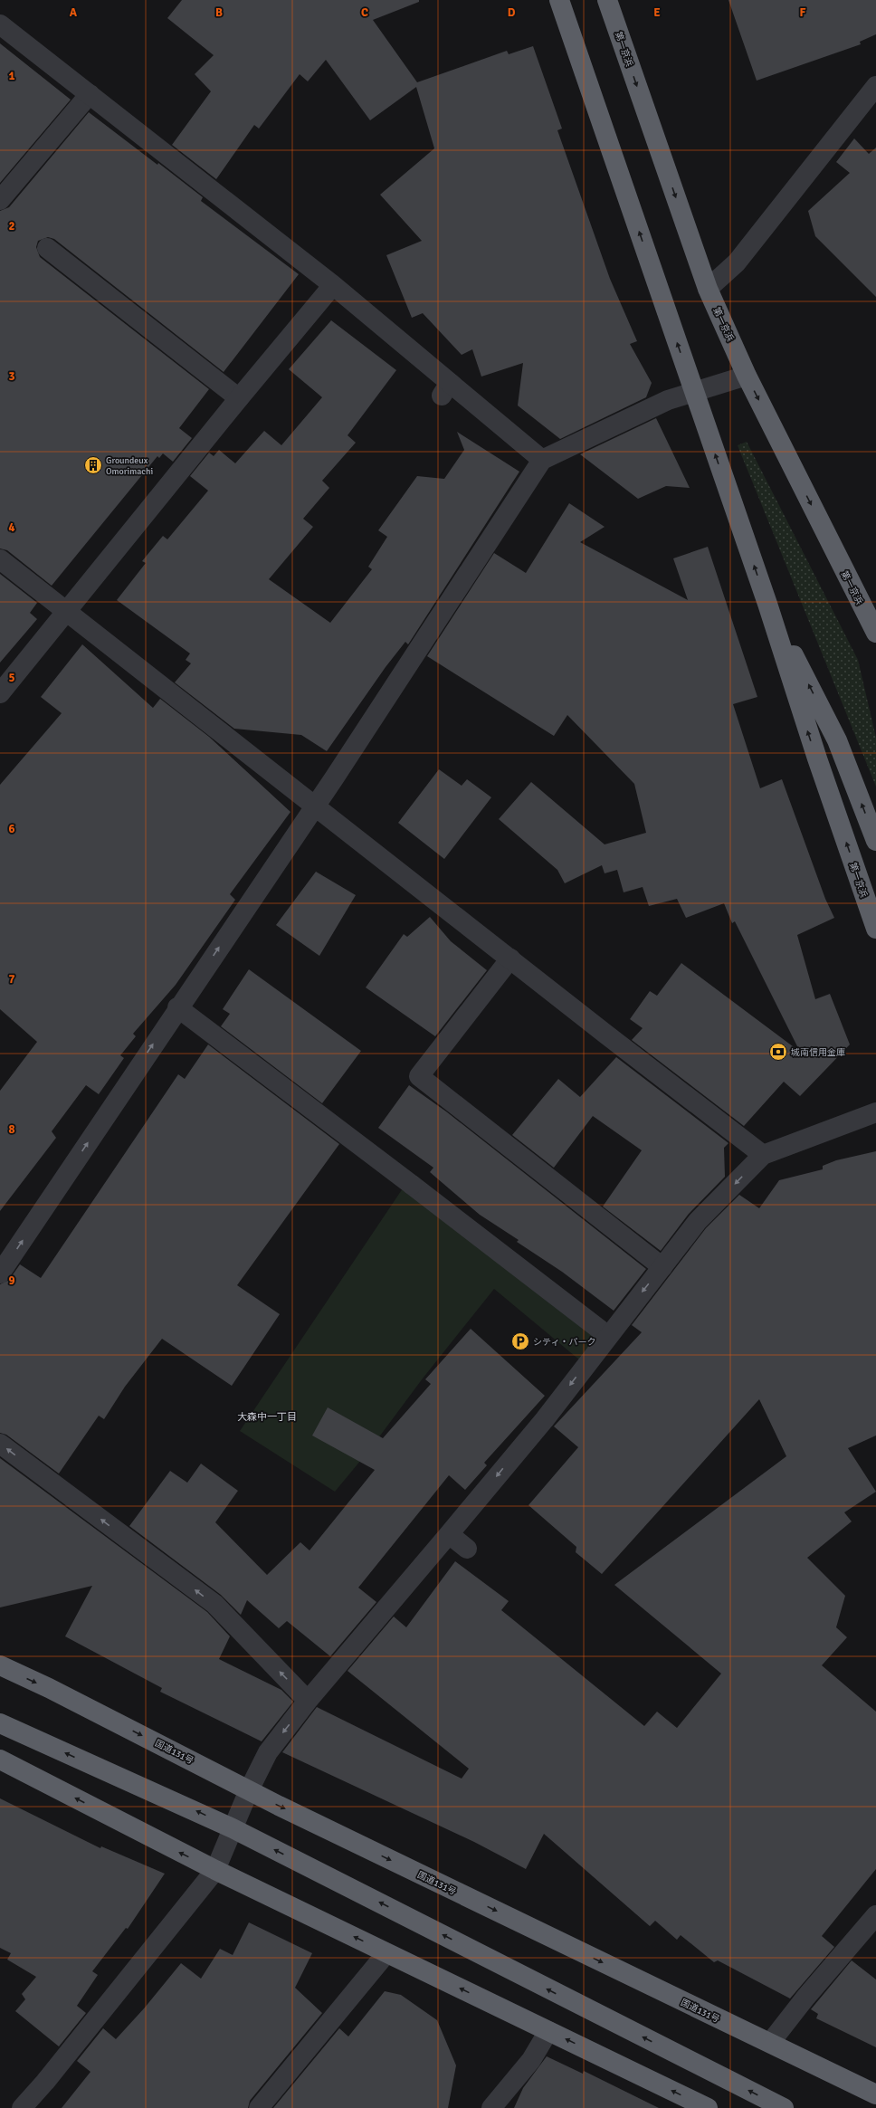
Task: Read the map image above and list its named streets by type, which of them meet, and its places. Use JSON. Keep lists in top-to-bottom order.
{
  "streets": {
    "highway": ["第一京浜", "国道131号"]
  },
  "districts": ["大森中一丁目"],
  "places": {
    "building": ["Groundeux Omorimachi"],
    "bank": ["城南信用金庫"],
    "parking": ["シティ・パーク"]
  },
  "grid": {
    "columns": [
      "A",
      "B",
      "C",
      "D",
      "E",
      "F"
    ],
    "rows": [
      "1",
      "2",
      "3",
      "4",
      "5",
      "6",
      "7",
      "8",
      "9"
    ]
  }
}
